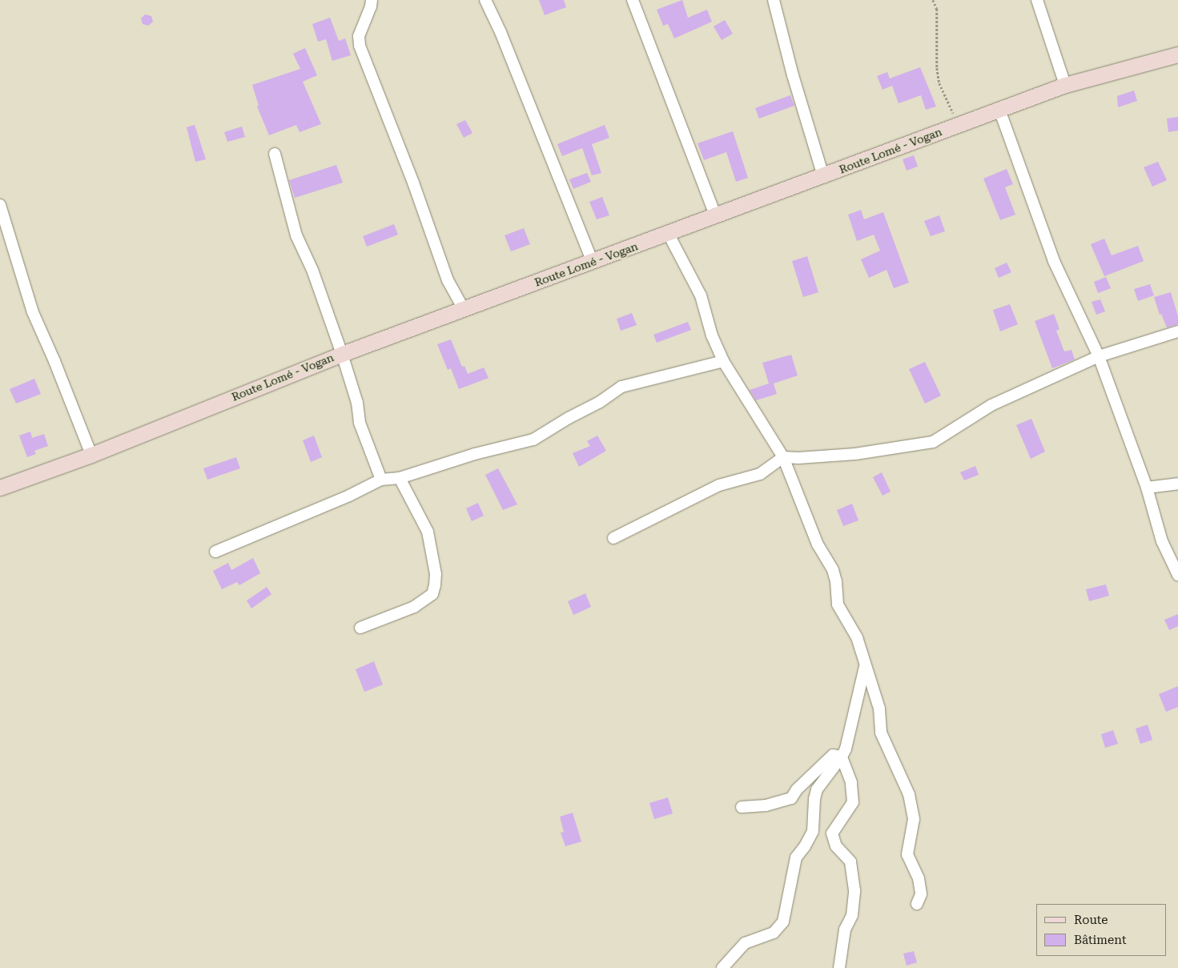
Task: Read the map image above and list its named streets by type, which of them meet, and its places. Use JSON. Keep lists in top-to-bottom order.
{
  "streets": {
    "main road": ["Route Lomé - Vogan"]
  },
  "legend": ["Route", "Bâtiment"]
}
